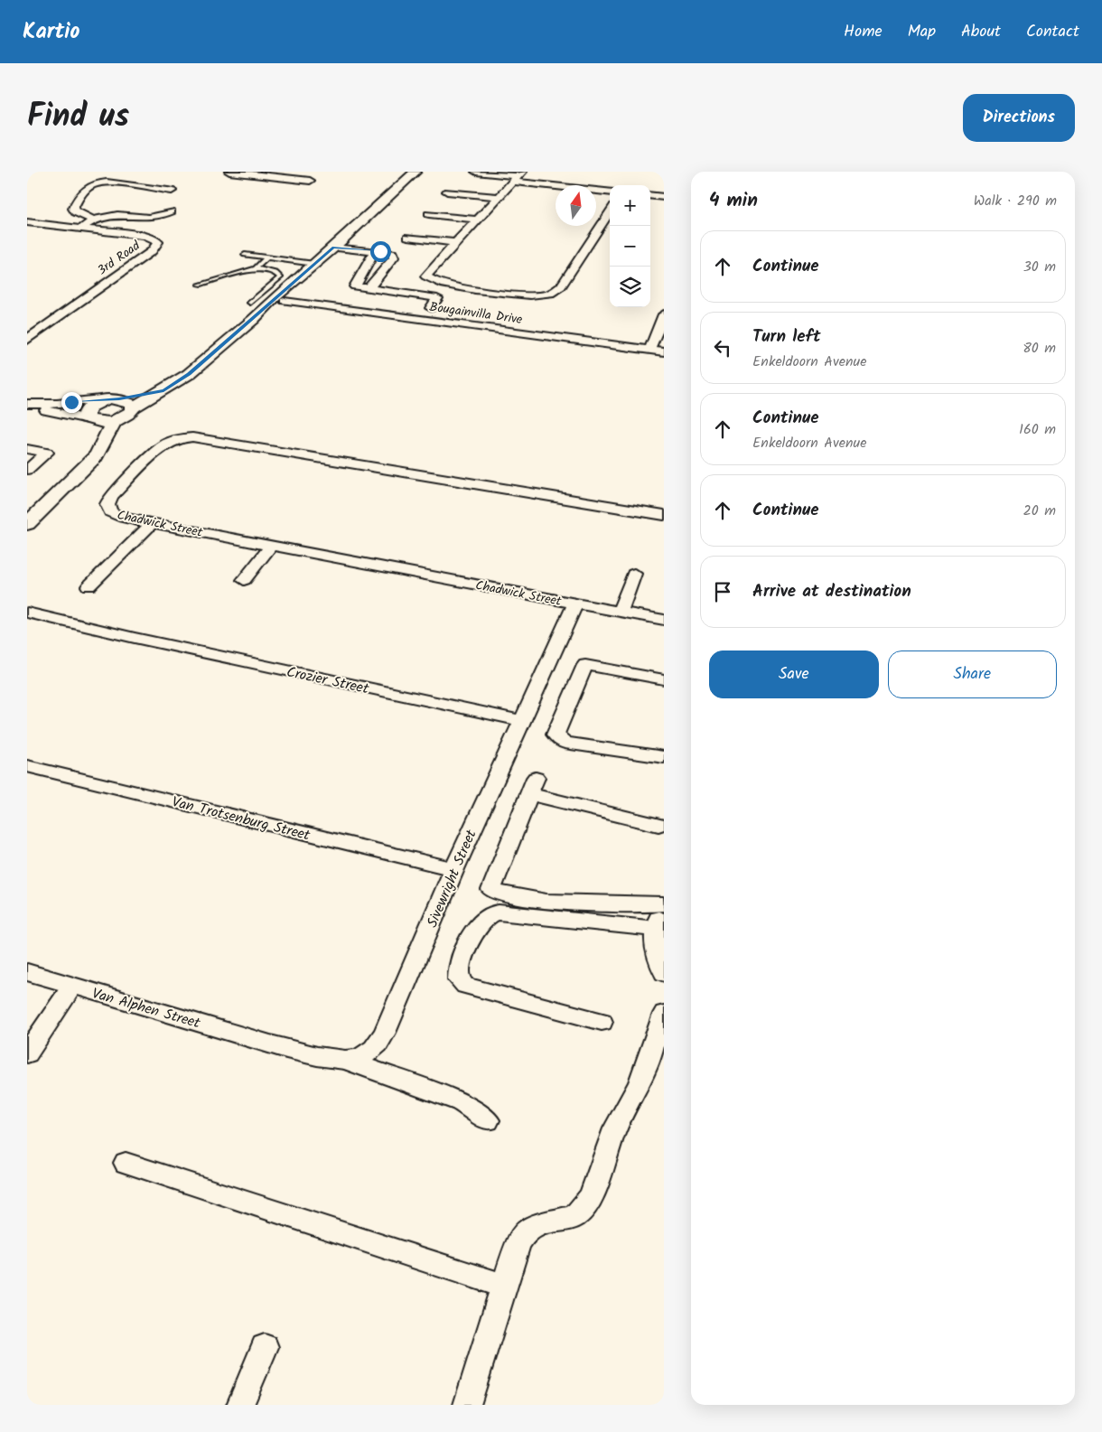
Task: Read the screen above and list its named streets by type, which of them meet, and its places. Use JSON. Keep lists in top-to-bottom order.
{
  "streets": {
    "street": [
      "3rd Road",
      "Bougainvilla Drive",
      "Chadwick Street",
      "Crozier Street",
      "Van Trotsenburg Street",
      "Sivewright Street",
      "Van Alphen Street"
    ]
  },
  "crossings": [
    ["Chadwick Street", "Sivewright Street"],
    ["Crozier Street", "Sivewright Street"],
    ["Van Trotsenburg Street", "Sivewright Street"],
    ["Sivewright Street", "Van Alphen Street"]
  ],
  "north": "top",
  "page": {
    "header": "Kartio",
    "nav": [
      "Home",
      "Map",
      "About",
      "Contact"
    ],
    "title": "Find us",
    "buttons": [
      "Directions",
      ["Save", "Share"]
    ],
    "heading": ["4 min", "Walk · 290 m"],
    "map_buttons": ["+", "−"],
    "list": [
      ["Continue", "30 m"],
      ["Turn left", "Enkeldoorn Avenue", "80 m"],
      ["Continue", "Enkeldoorn Avenue", "160 m"],
      ["Continue", "20 m"],
      "Arrive at destination"
    ]
  }
}
